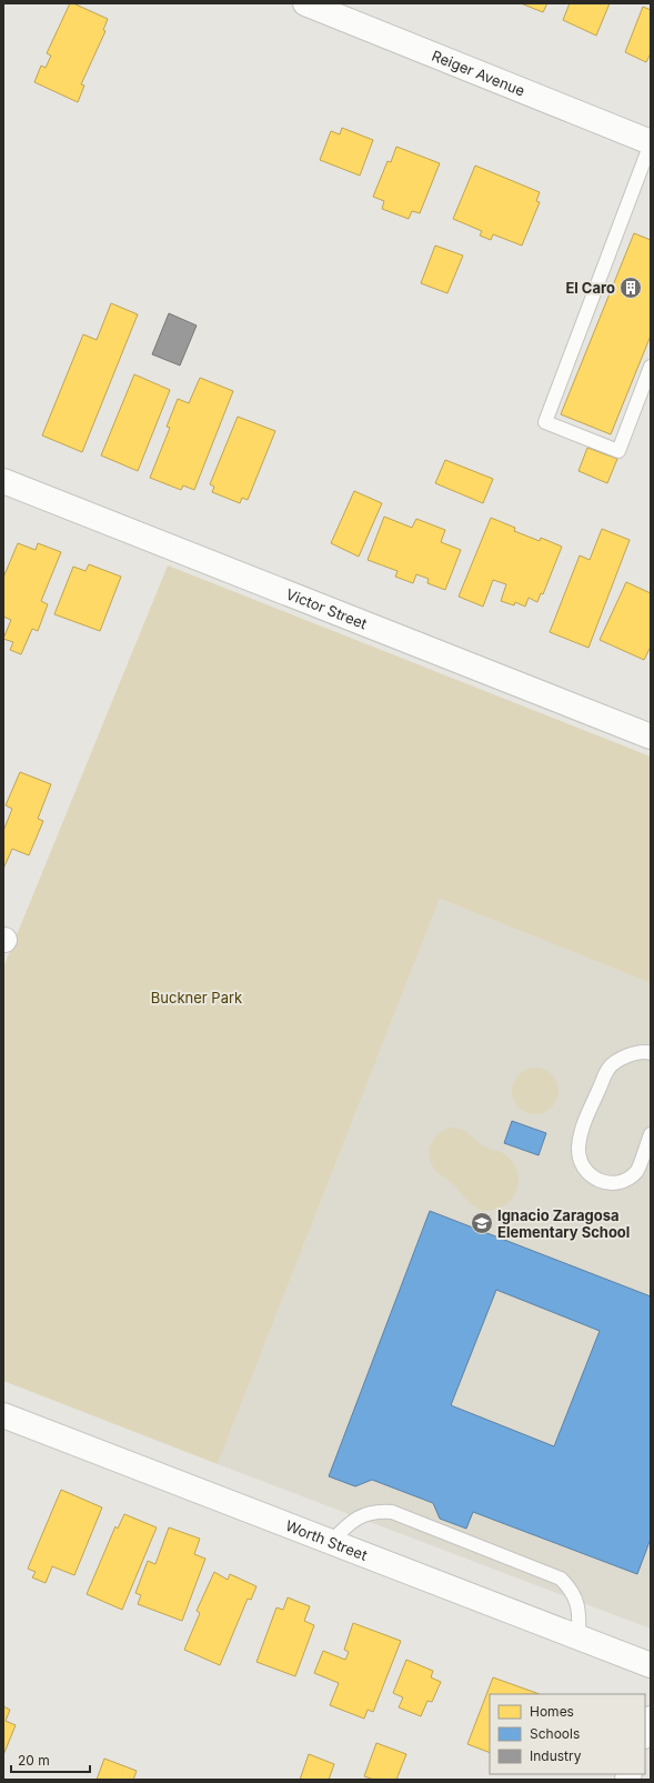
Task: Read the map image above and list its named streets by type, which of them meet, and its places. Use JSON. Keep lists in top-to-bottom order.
{
  "streets": {
    "street": ["Reiger Avenue", "Victor Street", "Worth Street"]
  },
  "parks": ["Buckner Park"],
  "places": {
    "building": ["El Caro"],
    "school or university": ["Ignacio Zaragosa Elementary School"]
  },
  "legend": ["Homes", "Schools", "Industry"],
  "scale_bar": "20 m"
}
